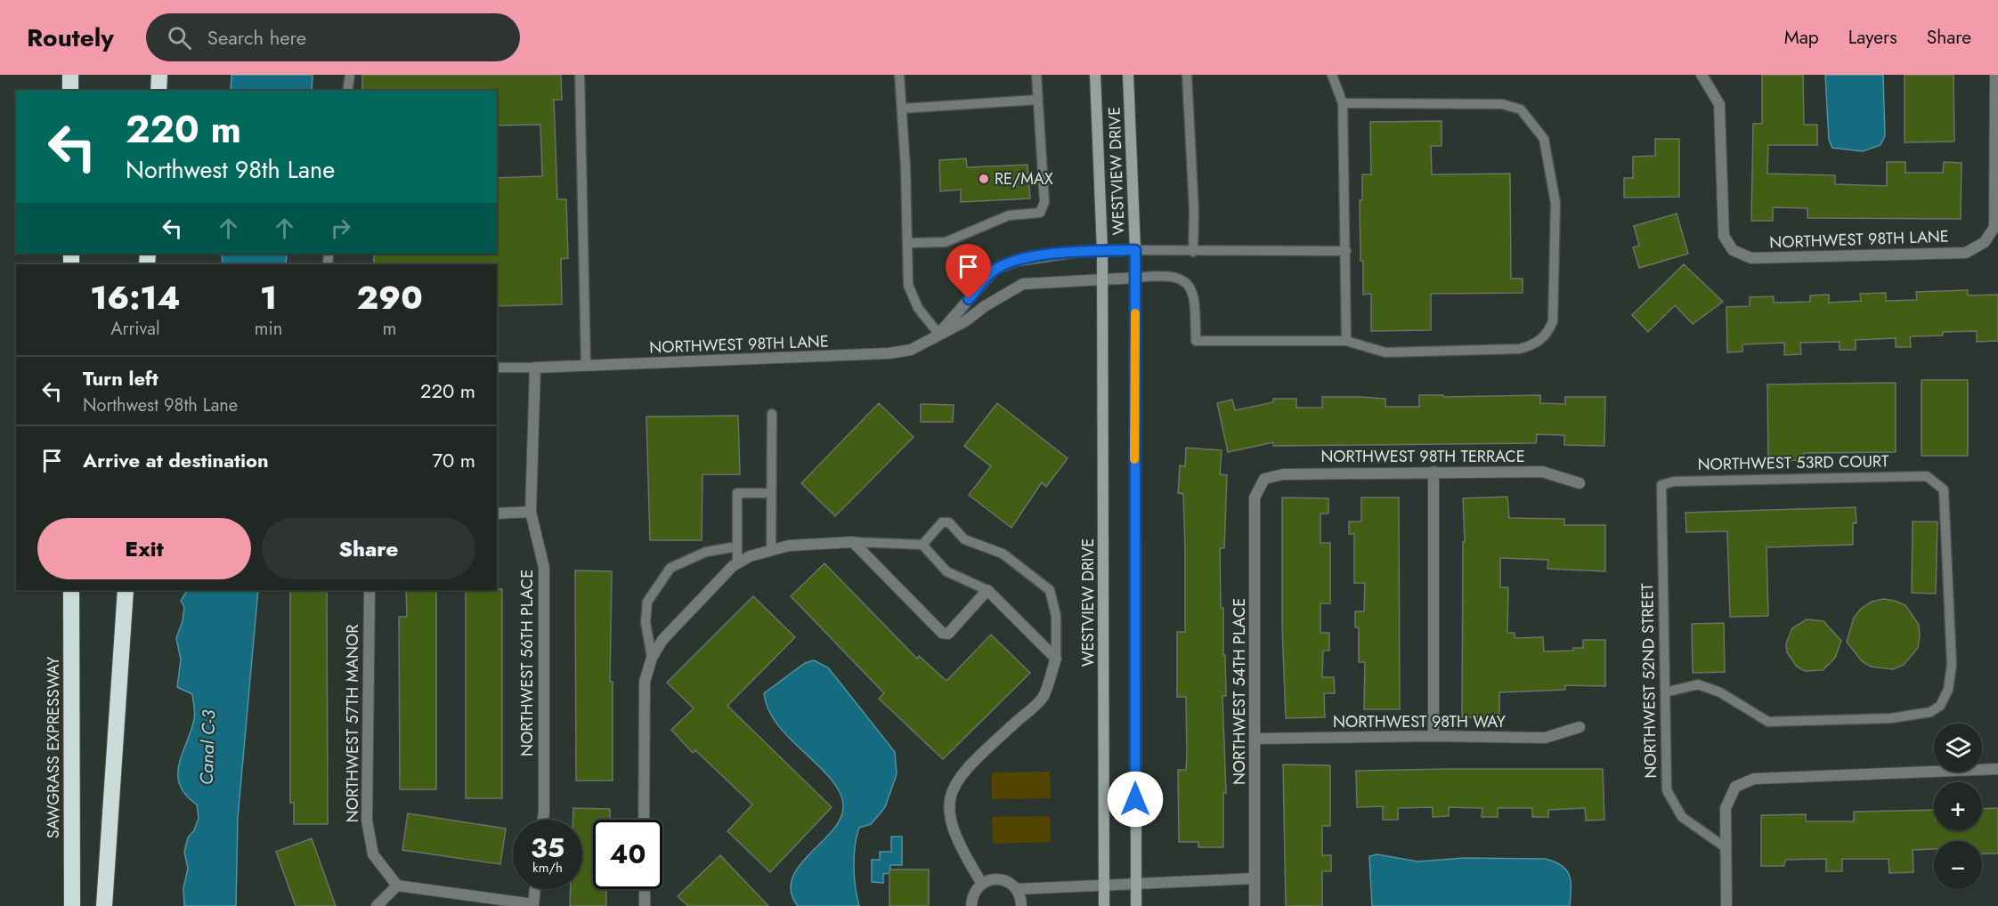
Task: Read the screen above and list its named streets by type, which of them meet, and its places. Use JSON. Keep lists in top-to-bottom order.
{
  "streets": {
    "highway": ["SAWGRASS EXPRESSWAY"],
    "street": [
      "WESTVIEW DRIVE",
      "NORTHWEST 98TH LANE",
      "NORTHWEST 98TH TERRACE",
      "NORTHWEST 56TH PLACE",
      "NORTHWEST 54TH PLACE",
      "NORTHWEST 98TH WAY",
      "NORTHWEST 57TH MANOR"
    ],
    "lane": ["NORTHWEST 53RD COURT", "NORTHWEST 52ND STREET"]
  },
  "crossings": [
    ["WESTVIEW DRIVE", "NORTHWEST 98TH LANE"],
    ["NORTHWEST 98TH LANE", "NORTHWEST 56TH PLACE"],
    ["NORTHWEST 98TH TERRACE", "NORTHWEST 54TH PLACE"],
    ["NORTHWEST 53RD COURT", "NORTHWEST 52ND STREET"],
    ["NORTHWEST 54TH PLACE", "NORTHWEST 98TH WAY"]
  ],
  "water": ["Canal C-3"],
  "places": ["RE/MAX"],
  "page": {
    "header": "Routely",
    "search": "Search here",
    "nav": ["Map", "Layers", "Share"],
    "turn": ["220 m", "Northwest 98th Lane"],
    "eta": [
      "16:14",
      "Arrival",
      "1",
      "min",
      "290",
      "m"
    ],
    "list": [
      {
        "name": "Turn left",
        "note": "Northwest 98th Lane",
        "value": "220 m"
      },
      {
        "name": "Arrive at destination",
        "value": "70 m"
      }
    ],
    "buttons": ["Exit", "Share"],
    "map_buttons": ["+", "−"],
    "speed": "35 km/h",
    "limit": "40"
  }
}
